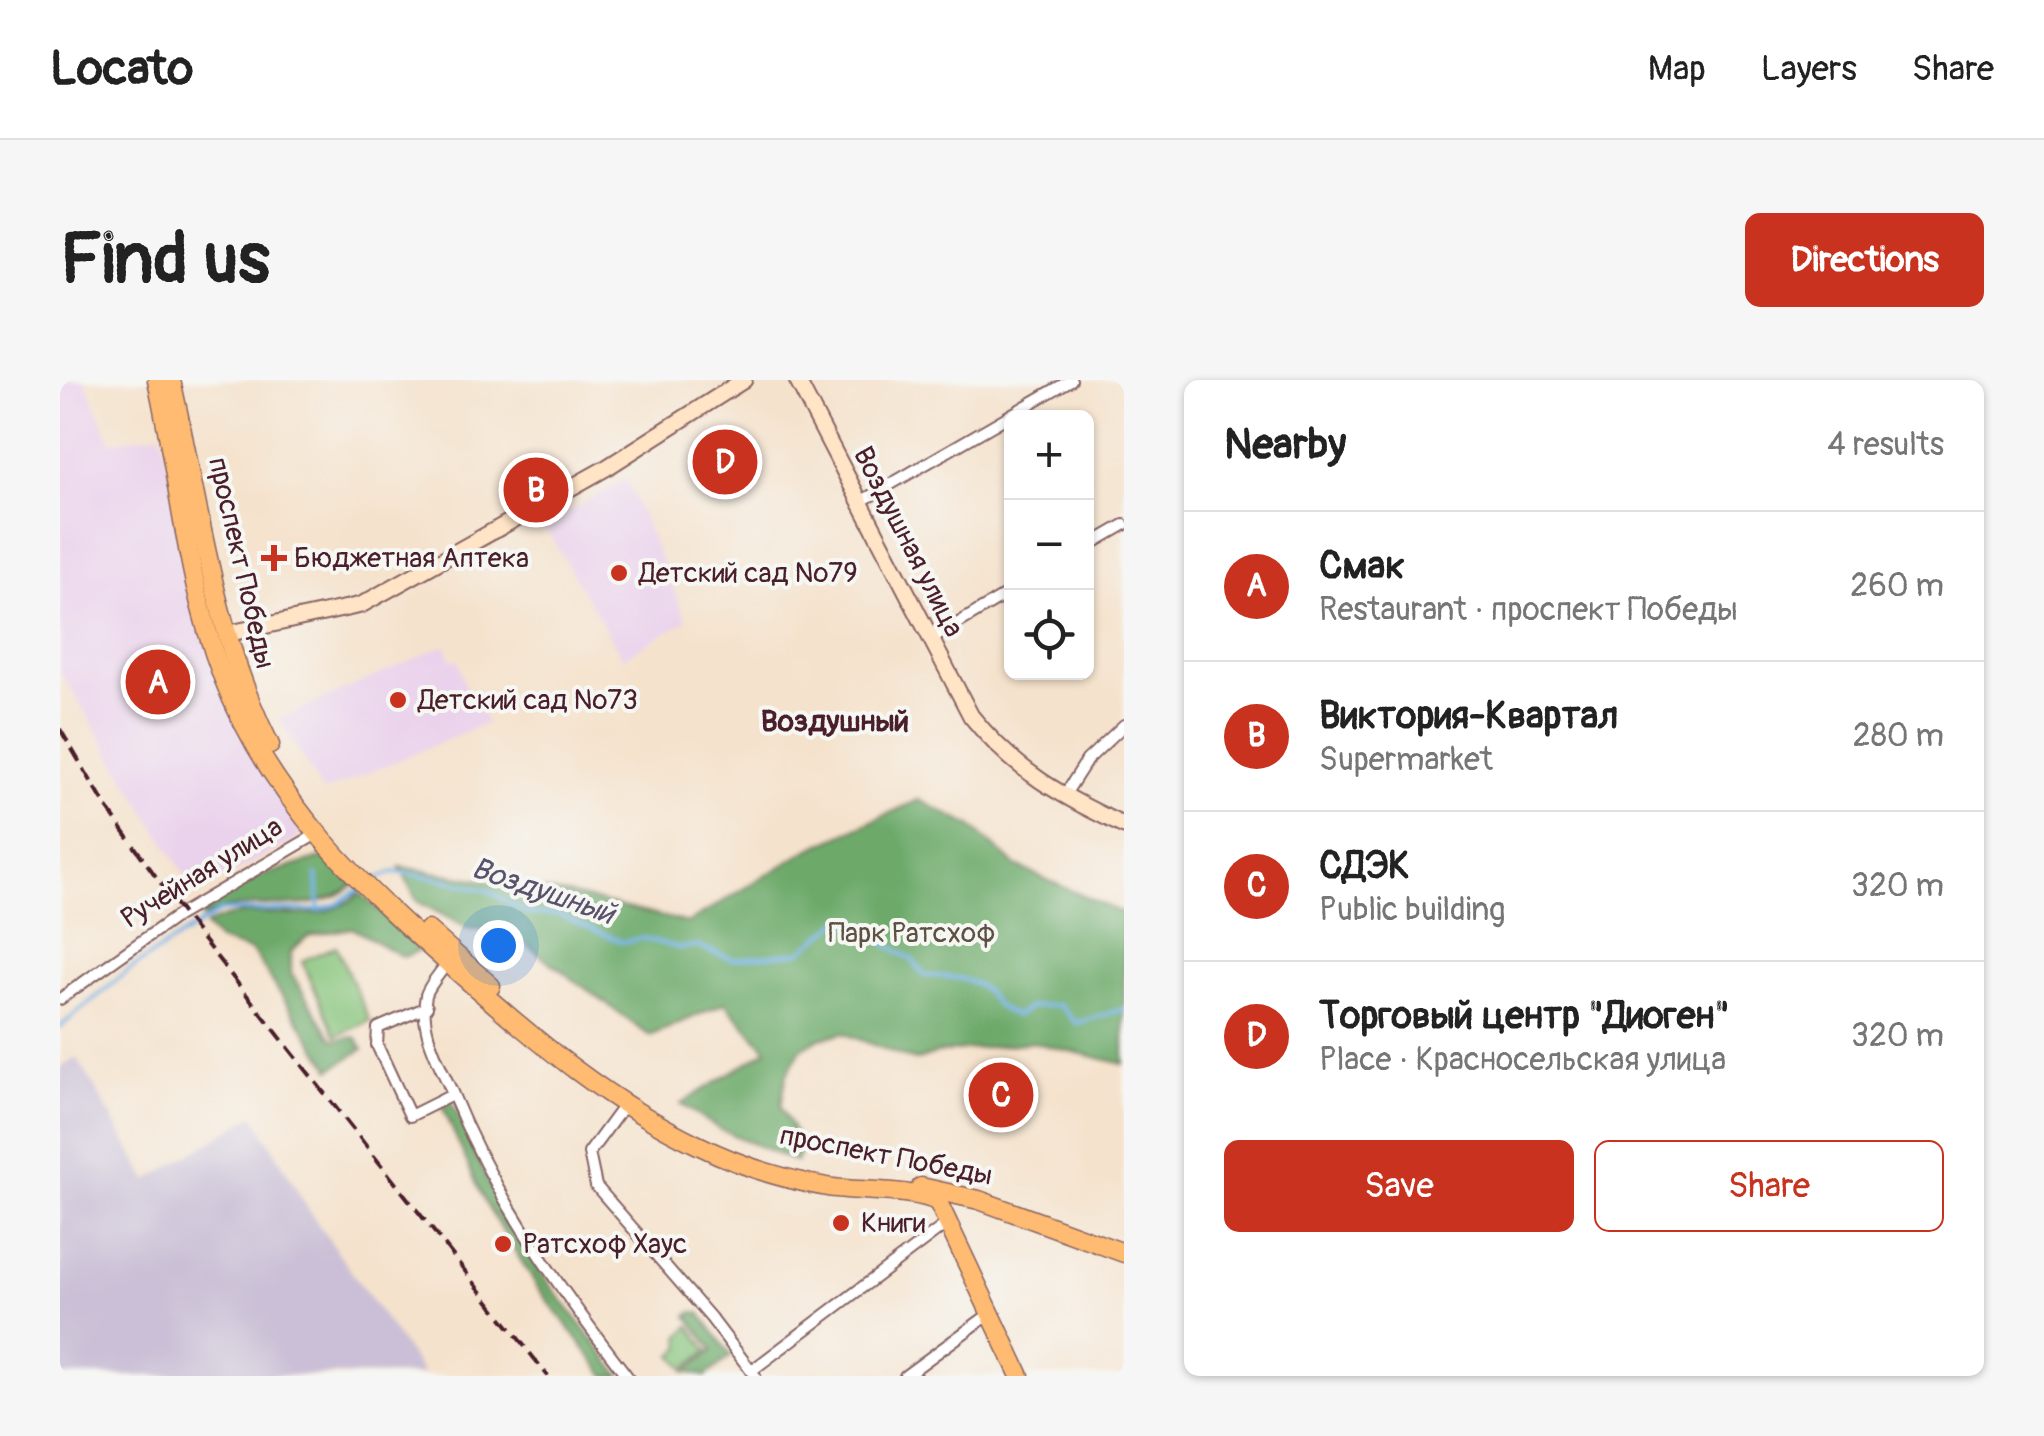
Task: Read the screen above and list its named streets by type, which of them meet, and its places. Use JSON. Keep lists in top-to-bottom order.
{
  "streets": {
    "main road": ["Воздушная улица", "проспект Победы"],
    "street": ["Ручейная улица"]
  },
  "crossings": [
    ["проспект Победы", "Ручейная улица"]
  ],
  "districts": ["Воздушный"],
  "water": ["Воздушный"],
  "parks": ["Парк Ратсхоф"],
  "places": {
    "health": ["Бюджетная Аптека"],
    "other": [
      "Детский сад №79",
      "Детский сад №73",
      "Книги",
      "Ратсхоф Хаус"
    ]
  },
  "page": {
    "header": "Locato",
    "nav": ["Map", "Layers", "Share"],
    "buttons": [
      "Directions",
      ["Save", "Share"]
    ],
    "title": "Find us",
    "heading": ["Nearby", "4 results"],
    "map_buttons": ["+", "−"],
    "pins": [
      "D",
      "B",
      "A",
      "C"
    ],
    "list": [
      {
        "mark": "A",
        "name": "Смак",
        "note": "Restaurant · проспект Победы",
        "value": "260 m"
      },
      {
        "mark": "B",
        "name": "Виктория-Квартал",
        "note": "Supermarket",
        "value": "280 m"
      },
      {
        "mark": "C",
        "name": "СДЭК",
        "note": "Public building",
        "value": "320 m"
      },
      {
        "mark": "D",
        "name": "Торговый центр \"Диоген\"",
        "note": "Place · Красносельская улица",
        "value": "320 m"
      }
    ]
  }
}
